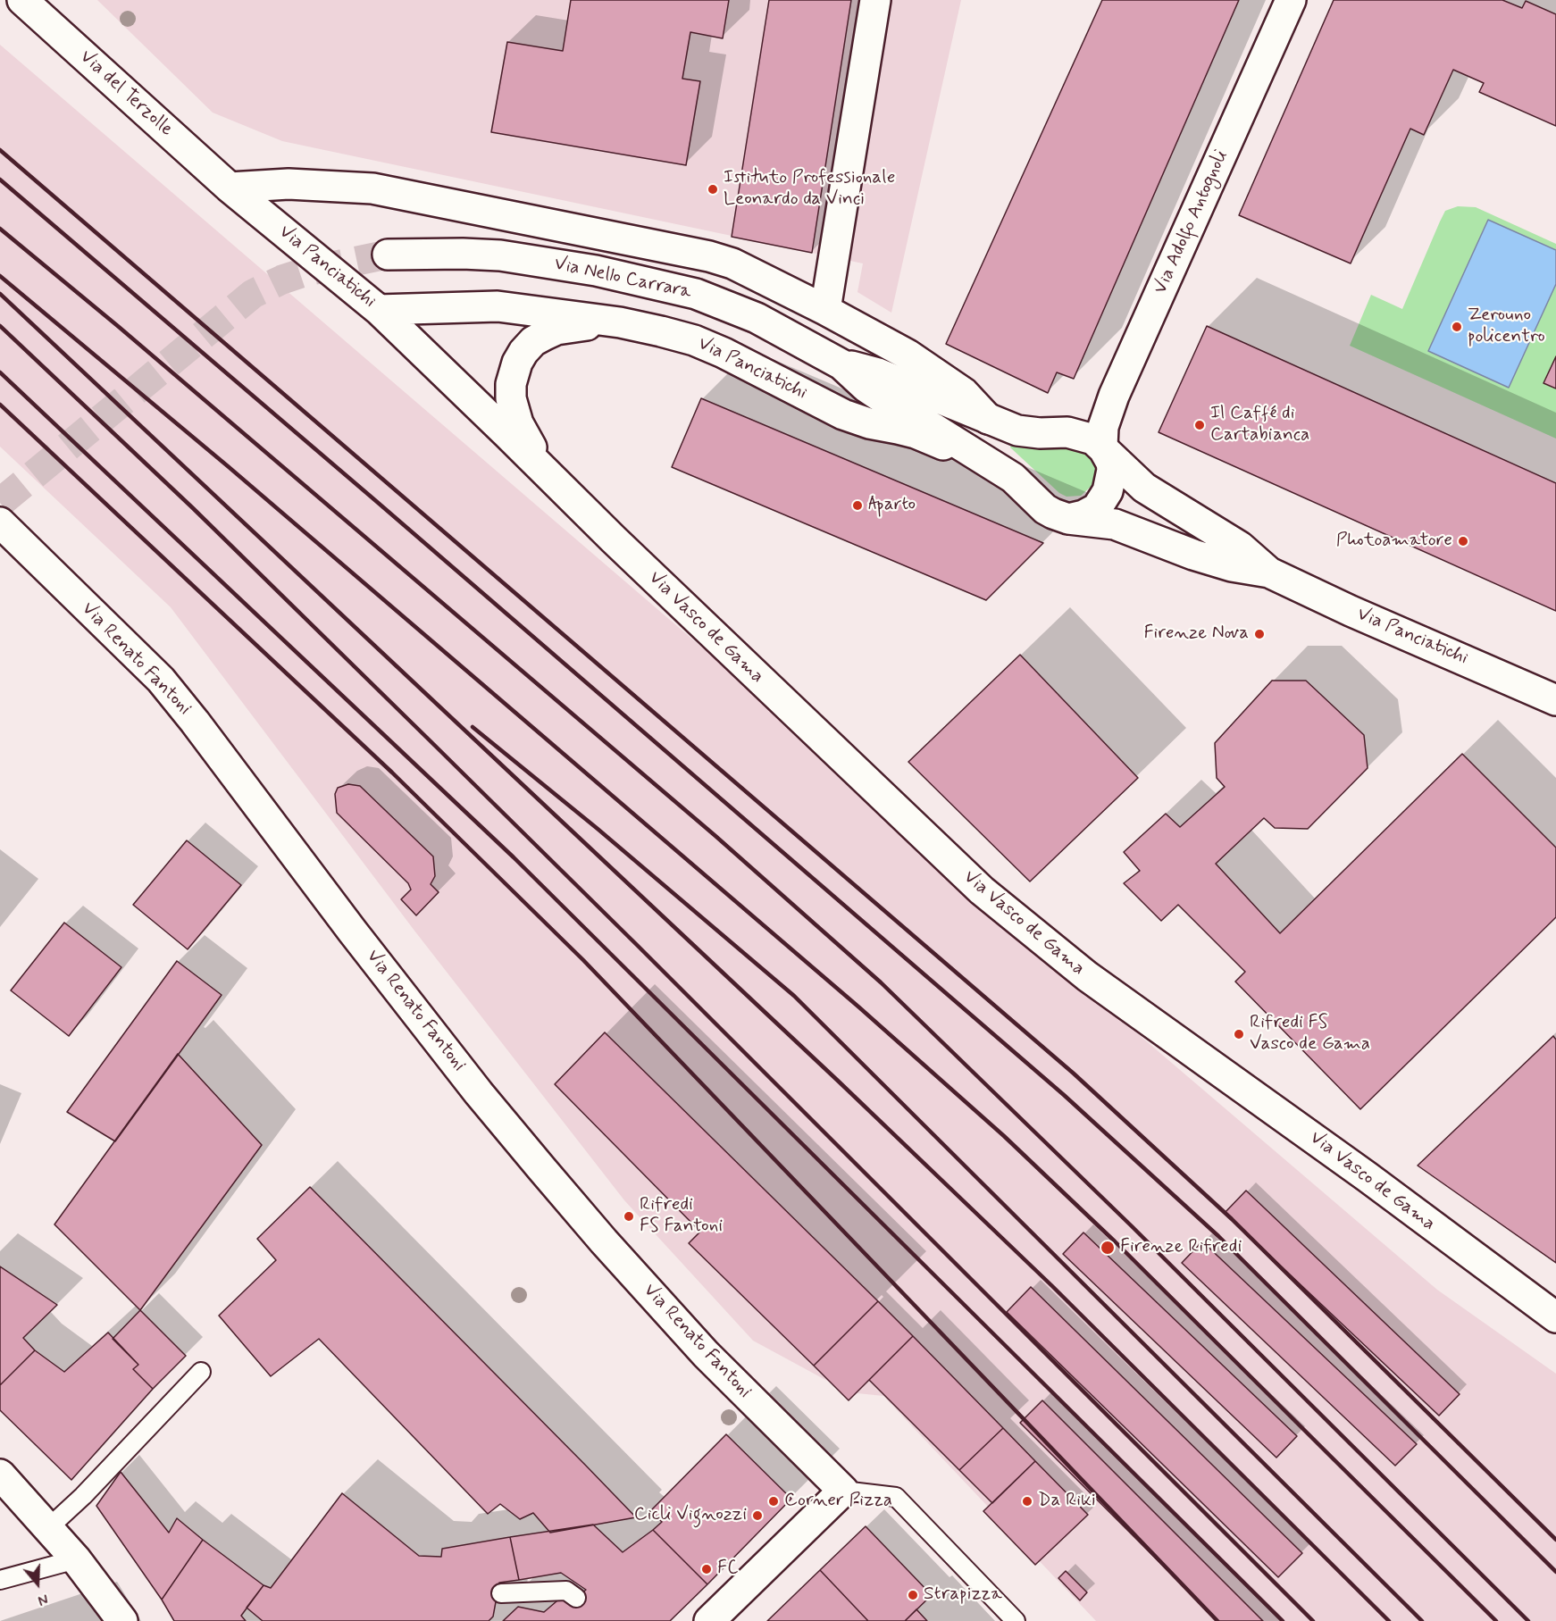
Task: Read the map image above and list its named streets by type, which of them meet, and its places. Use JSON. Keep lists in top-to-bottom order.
{
  "streets": {
    "street": [
      "Via del Terzolle",
      "Via Adolfo Antognoli",
      "Via Panciatichi",
      "Via Nello Carrara",
      "Via Vasco de Gama",
      "Via Renato Fantoni"
    ]
  },
  "crossings": [
    ["Via del Terzolle", "Via Panciatichi"],
    ["Via Adolfo Antognoli", "Via Panciatichi"],
    ["Via Panciatichi", "Via Nello Carrara"],
    ["Via Panciatichi", "Via Vasco de Gama"]
  ],
  "places": [
    "Istituto Professionale Leonardo da Vinci",
    "Zerouno policentro",
    "Il Caffé di Cartabianca",
    "Aparto",
    "Photoamatore",
    "Firenze Nova",
    "Rifredi FS Vasco de Gama",
    "Rifredi FS Fantoni",
    "Firenze Rifredi",
    "Corner Pizza",
    "Da Riki",
    "Cicli Vignozzi",
    "FC",
    "Strapizza"
  ],
  "north": "bottom"
}
